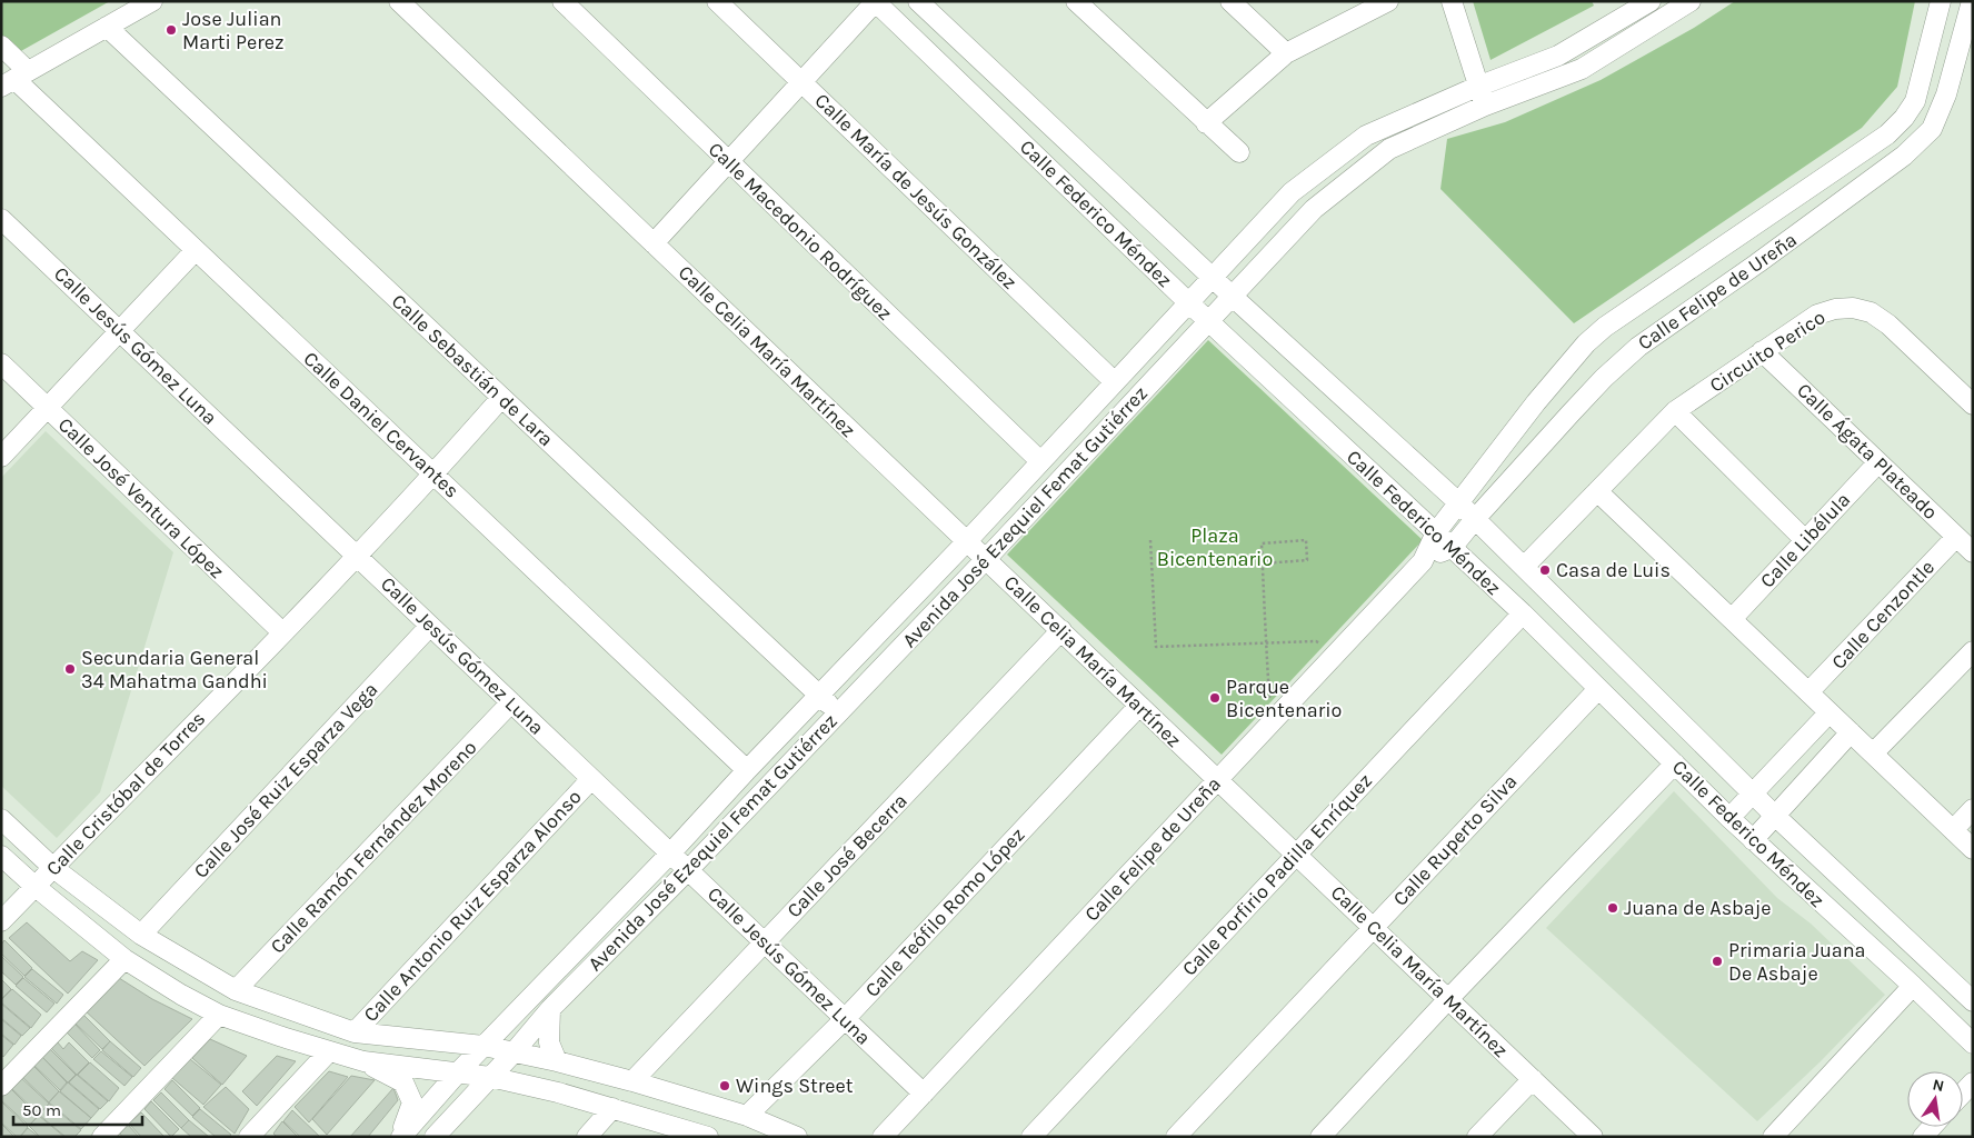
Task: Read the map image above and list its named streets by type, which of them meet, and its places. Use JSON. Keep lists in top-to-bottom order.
{
  "streets": {
    "street": [
      "Calle María de Jesús González",
      "Calle Federico Méndez",
      "Calle Macedonio Rodríguez",
      "Calle Felipe de Ureña",
      "Calle Jesús Gómez Luna",
      "Calle Celia María Martínez",
      "Circuito Perico",
      "Calle Sebastián de Lara",
      "Calle Daniel Cervantes",
      "Calle Ágata Plateado",
      "Calle José Ventura López",
      "Avenida José Ezequiel Femat Gutiérrez",
      "Calle Libélula",
      "Calle Cenzontle",
      "Calle José Ruiz Esparza Vega",
      "Calle Cristóbal de Torres",
      "Calle Ruperto Silva",
      "Calle Ramón Fernández Moreno",
      "Calle José Becerra",
      "Calle Porfirio Padilla Enríquez",
      "Calle Antonio Ruiz Esparza Alonso",
      "Calle Teófilo Romo López"
    ]
  },
  "crossings": [
    ["Calle María de Jesús González", "Avenida José Ezequiel Femat Gutiérrez"],
    ["Calle Federico Méndez", "Calle Felipe de Ureña"],
    ["Calle Federico Méndez", "Circuito Perico"],
    ["Calle Federico Méndez", "Avenida José Ezequiel Femat Gutiérrez"],
    ["Calle Federico Méndez", "Calle Ruperto Silva"],
    ["Calle Federico Méndez", "Calle Porfirio Padilla Enríquez"],
    ["Calle Macedonio Rodríguez", "Avenida José Ezequiel Femat Gutiérrez"],
    ["Calle Felipe de Ureña", "Calle Jesús Gómez Luna"],
    ["Calle Felipe de Ureña", "Calle Celia María Martínez"],
    ["Calle Jesús Gómez Luna", "Avenida José Ezequiel Femat Gutiérrez"],
    ["Calle Jesús Gómez Luna", "Calle José Ruiz Esparza Vega"],
    ["Calle Jesús Gómez Luna", "Calle Cristóbal de Torres"],
    ["Calle Jesús Gómez Luna", "Calle Ramón Fernández Moreno"],
    ["Calle Jesús Gómez Luna", "Calle José Becerra"],
    ["Calle Jesús Gómez Luna", "Calle Antonio Ruiz Esparza Alonso"],
    ["Calle Jesús Gómez Luna", "Calle Teófilo Romo López"],
    ["Calle Celia María Martínez", "Avenida José Ezequiel Femat Gutiérrez"],
    ["Calle Celia María Martínez", "Calle Ruperto Silva"],
    ["Calle Celia María Martínez", "Calle José Becerra"],
    ["Calle Celia María Martínez", "Calle Porfirio Padilla Enríquez"],
    ["Calle Celia María Martínez", "Calle Teófilo Romo López"],
    ["Circuito Perico", "Calle Ágata Plateado"],
    ["Calle Sebastián de Lara", "Avenida José Ezequiel Femat Gutiérrez"],
    ["Calle Sebastián de Lara", "Calle Cristóbal de Torres"],
    ["Calle Daniel Cervantes", "Avenida José Ezequiel Femat Gutiérrez"],
    ["Calle Daniel Cervantes", "Calle Cristóbal de Torres"],
    ["Calle Ágata Plateado", "Calle Libélula"],
    ["Calle Ágata Plateado", "Calle Cenzontle"],
    ["Calle José Ventura López", "Calle Cristóbal de Torres"]
  ],
  "parks": ["Plaza Bicentenario"],
  "places": [
    "Jose Julian Marti Perez",
    "Casa de Luis",
    "Secundaria General 34 Mahatma Gandhi",
    "Parque Bicentenario",
    "Juana de Asbaje",
    "Primaria Juana De Asbaje",
    "Wings Street"
  ],
  "scale_bar": "50 m",
  "north": "top"
}
